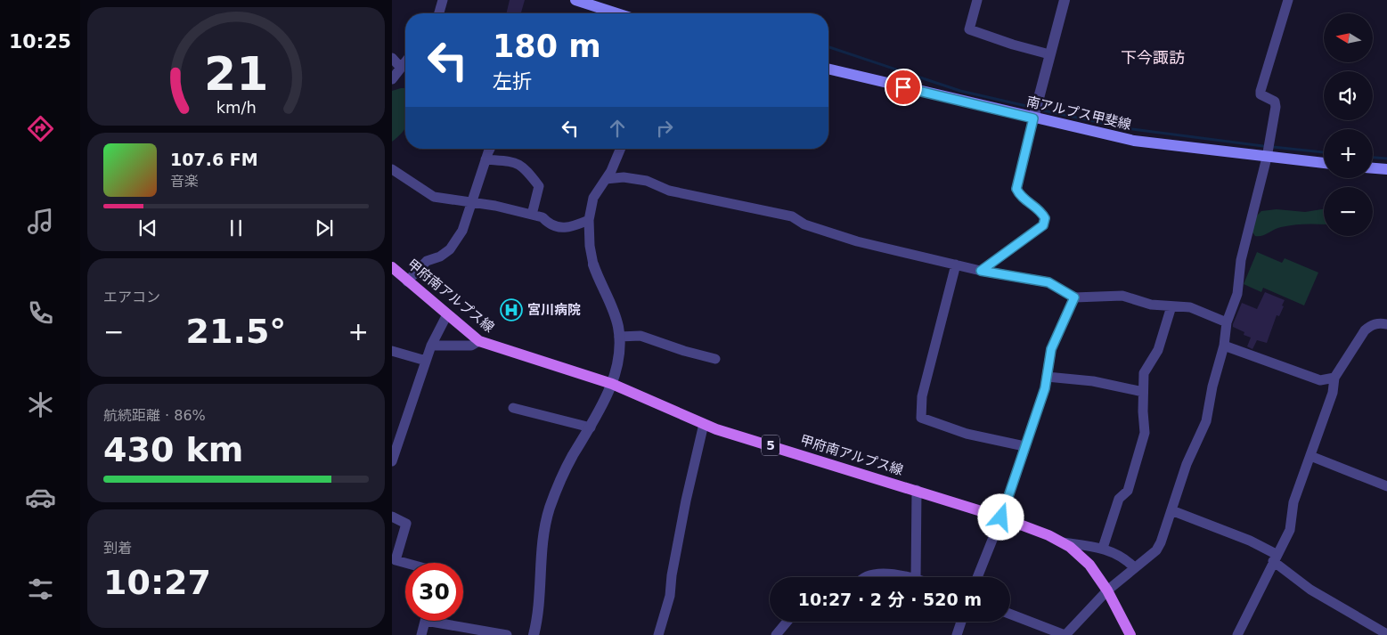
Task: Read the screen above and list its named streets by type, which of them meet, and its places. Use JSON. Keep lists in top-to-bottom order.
{
  "streets": {
    "main road": ["南アルプス甲斐線", "甲府南アルプス線", "5"]
  },
  "districts": ["下今諏訪"],
  "places": {
    "hospital": ["宮川病院"]
  },
  "north": "left",
  "page": {
    "tabs": "10:25",
    "map_buttons": ["+", "−"],
    "turn": ["180 m", "左折"],
    "song": ["107.6 FM", "音楽"],
    "tile": [
      "エアコン",
      ["航続距離 · 86%", "430 km"],
      ["到着", "10:27"]
    ],
    "heat": ["−", "21.5°", "+"],
    "limit": "30",
    "trip": "10:27 · 2 分 · 520 m",
    "gauge": ["21", "km/h"]
  }
}
